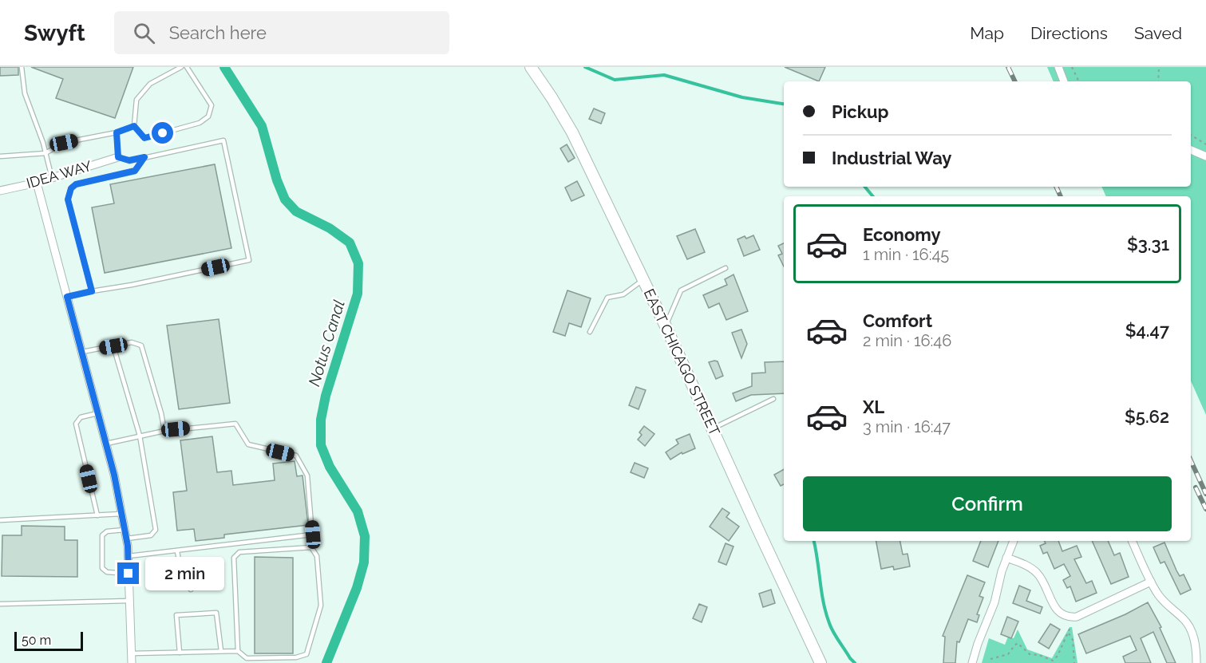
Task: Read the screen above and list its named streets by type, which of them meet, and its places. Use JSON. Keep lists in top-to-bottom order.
{
  "streets": {
    "street": ["IDEA WAY", "EAST CHICAGO STREET"]
  },
  "water": ["Notus Canal"],
  "scale_bar": "50 m",
  "page": {
    "header": "Swyft",
    "search": "Search here",
    "nav": ["Map", "Directions", "Saved"],
    "banner": ["Pickup", "Industrial Way"],
    "list": [
      {
        "name": "Economy",
        "note": "1 min · 16:45",
        "value": "$3.31"
      },
      {
        "name": "Comfort",
        "note": "2 min · 16:46",
        "value": "$4.47"
      },
      {
        "name": "XL",
        "note": "3 min · 16:47",
        "value": "$5.62"
      }
    ],
    "buttons": "Confirm",
    "bubble": "2 min",
    "scale": "50 m"
  }
}
